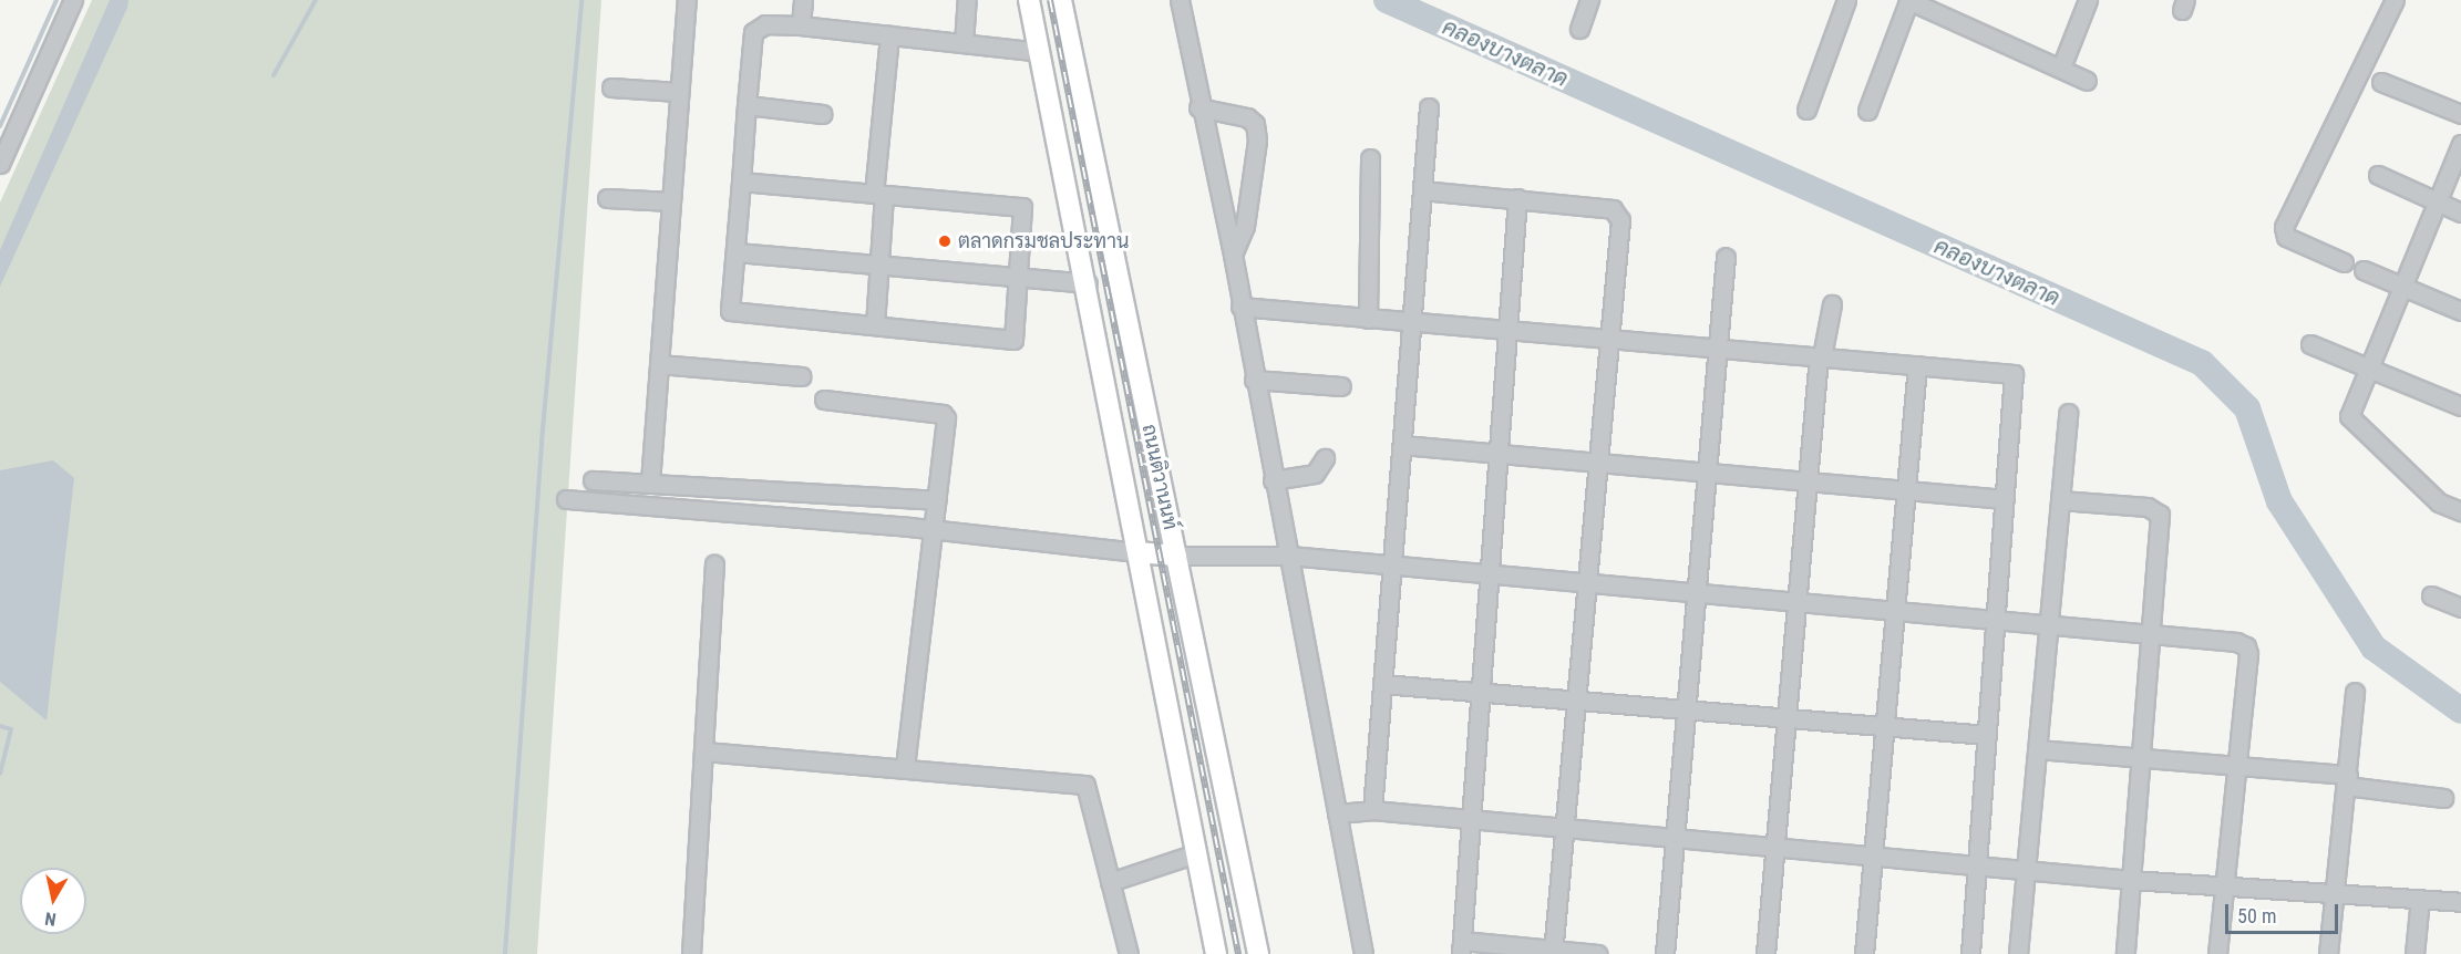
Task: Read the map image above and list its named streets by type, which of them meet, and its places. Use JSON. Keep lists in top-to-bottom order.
{
  "streets": {
    "main road": ["ถนนติวานนท์"]
  },
  "water": ["คลองบางตลาด"],
  "places": ["ตลาดกรมชลประทาน"],
  "scale_bar": "50 m",
  "north": "bottom"
}
